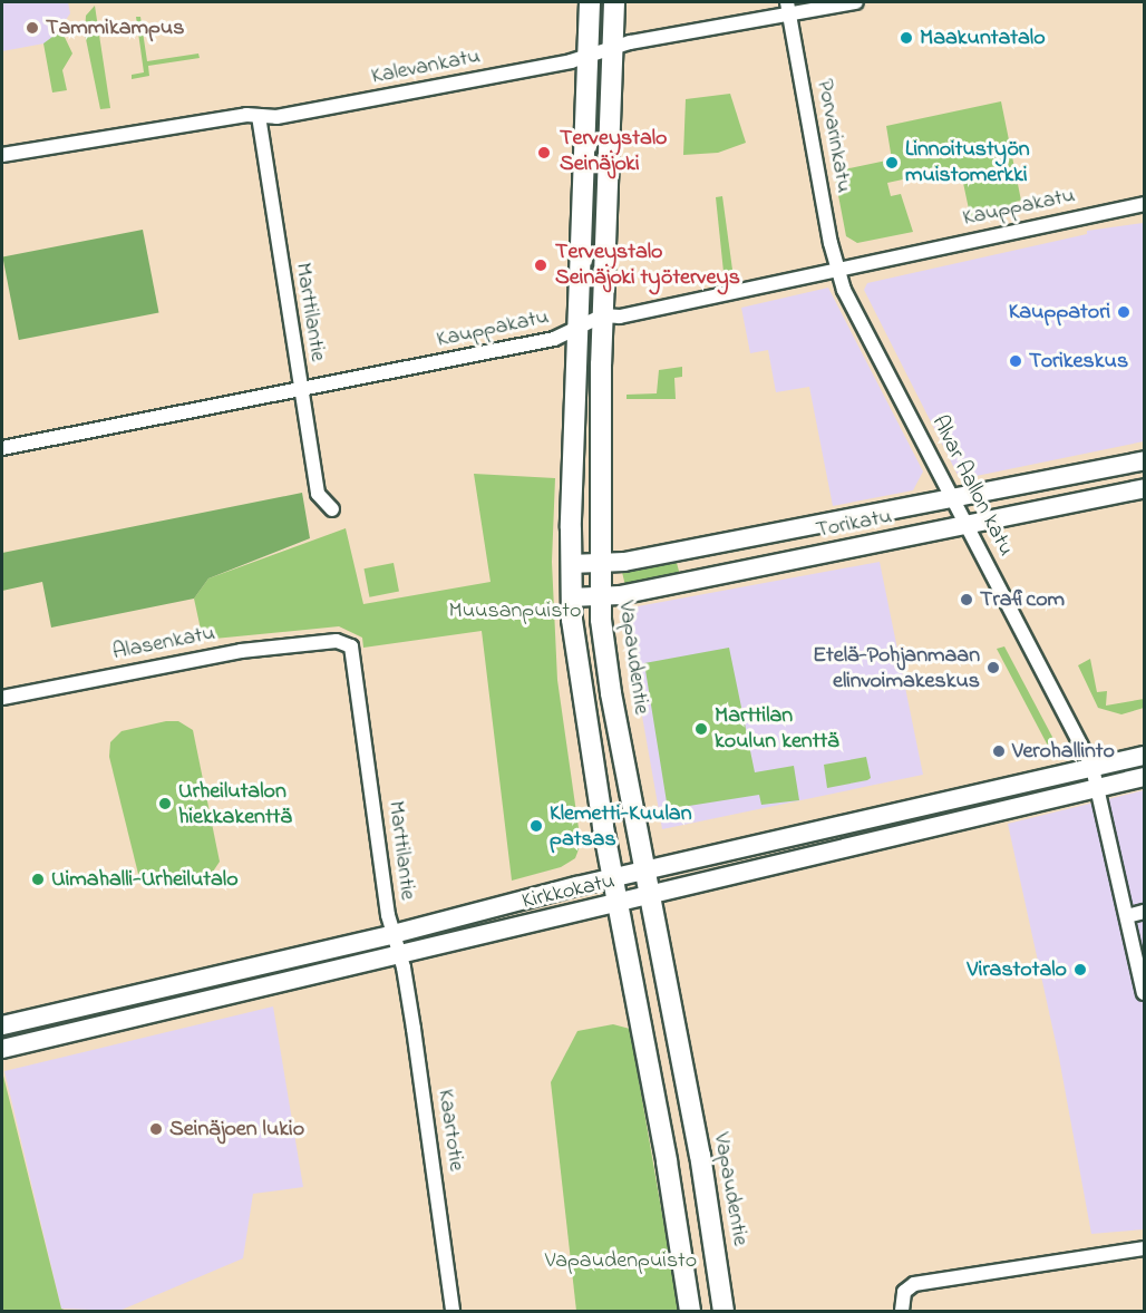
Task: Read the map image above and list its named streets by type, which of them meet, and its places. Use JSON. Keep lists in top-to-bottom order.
{
  "streets": {
    "main road": ["Torikatu", "Vapaudentie", "Kirkkokatu"],
    "street": [
      "Kalevankatu",
      "Porvarinkatu",
      "Kauppakatu",
      "Marttilantie",
      "Alvar Aallon katu",
      "Alasenkatu",
      "Kaartotie"
    ]
  },
  "crossings": [
    ["Kalevankatu", "Porvarinkatu"],
    ["Kalevankatu", "Marttilantie"],
    ["Kalevankatu", "Vapaudentie"],
    ["Porvarinkatu", "Kauppakatu"],
    ["Porvarinkatu", "Alvar Aallon katu"],
    ["Kauppakatu", "Marttilantie"],
    ["Kauppakatu", "Alvar Aallon katu"],
    ["Kauppakatu", "Vapaudentie"],
    ["Marttilantie", "Alasenkatu"],
    ["Marttilantie", "Kirkkokatu"],
    ["Marttilantie", "Kaartotie"],
    ["Alvar Aallon katu", "Torikatu"],
    ["Alvar Aallon katu", "Kirkkokatu"],
    ["Torikatu", "Vapaudentie"],
    ["Vapaudentie", "Kirkkokatu"],
    ["Kirkkokatu", "Kaartotie"]
  ],
  "parks": ["Muusanpuisto", "Vapaudenpuisto"],
  "places": [
    "Tammikampus",
    "Maakuntatalo",
    "Terveystalo Seinäjoki",
    "Linnoitustyön muistomerkki",
    "Terveystalo Seinäjoki työterveys",
    "Kauppatori",
    "Torikeskus",
    "Traficom",
    "Etelä-Pohjanmaan elinvoimakeskus",
    "Marttilan koulun kenttä",
    "Verohallinto",
    "Urheilutalon hiekkakenttä",
    "Klemetti-Kuulan patsas",
    "Uimahalli-Urheilutalo",
    "Virastotalo",
    "Seinäjoen lukio"
  ]
}
